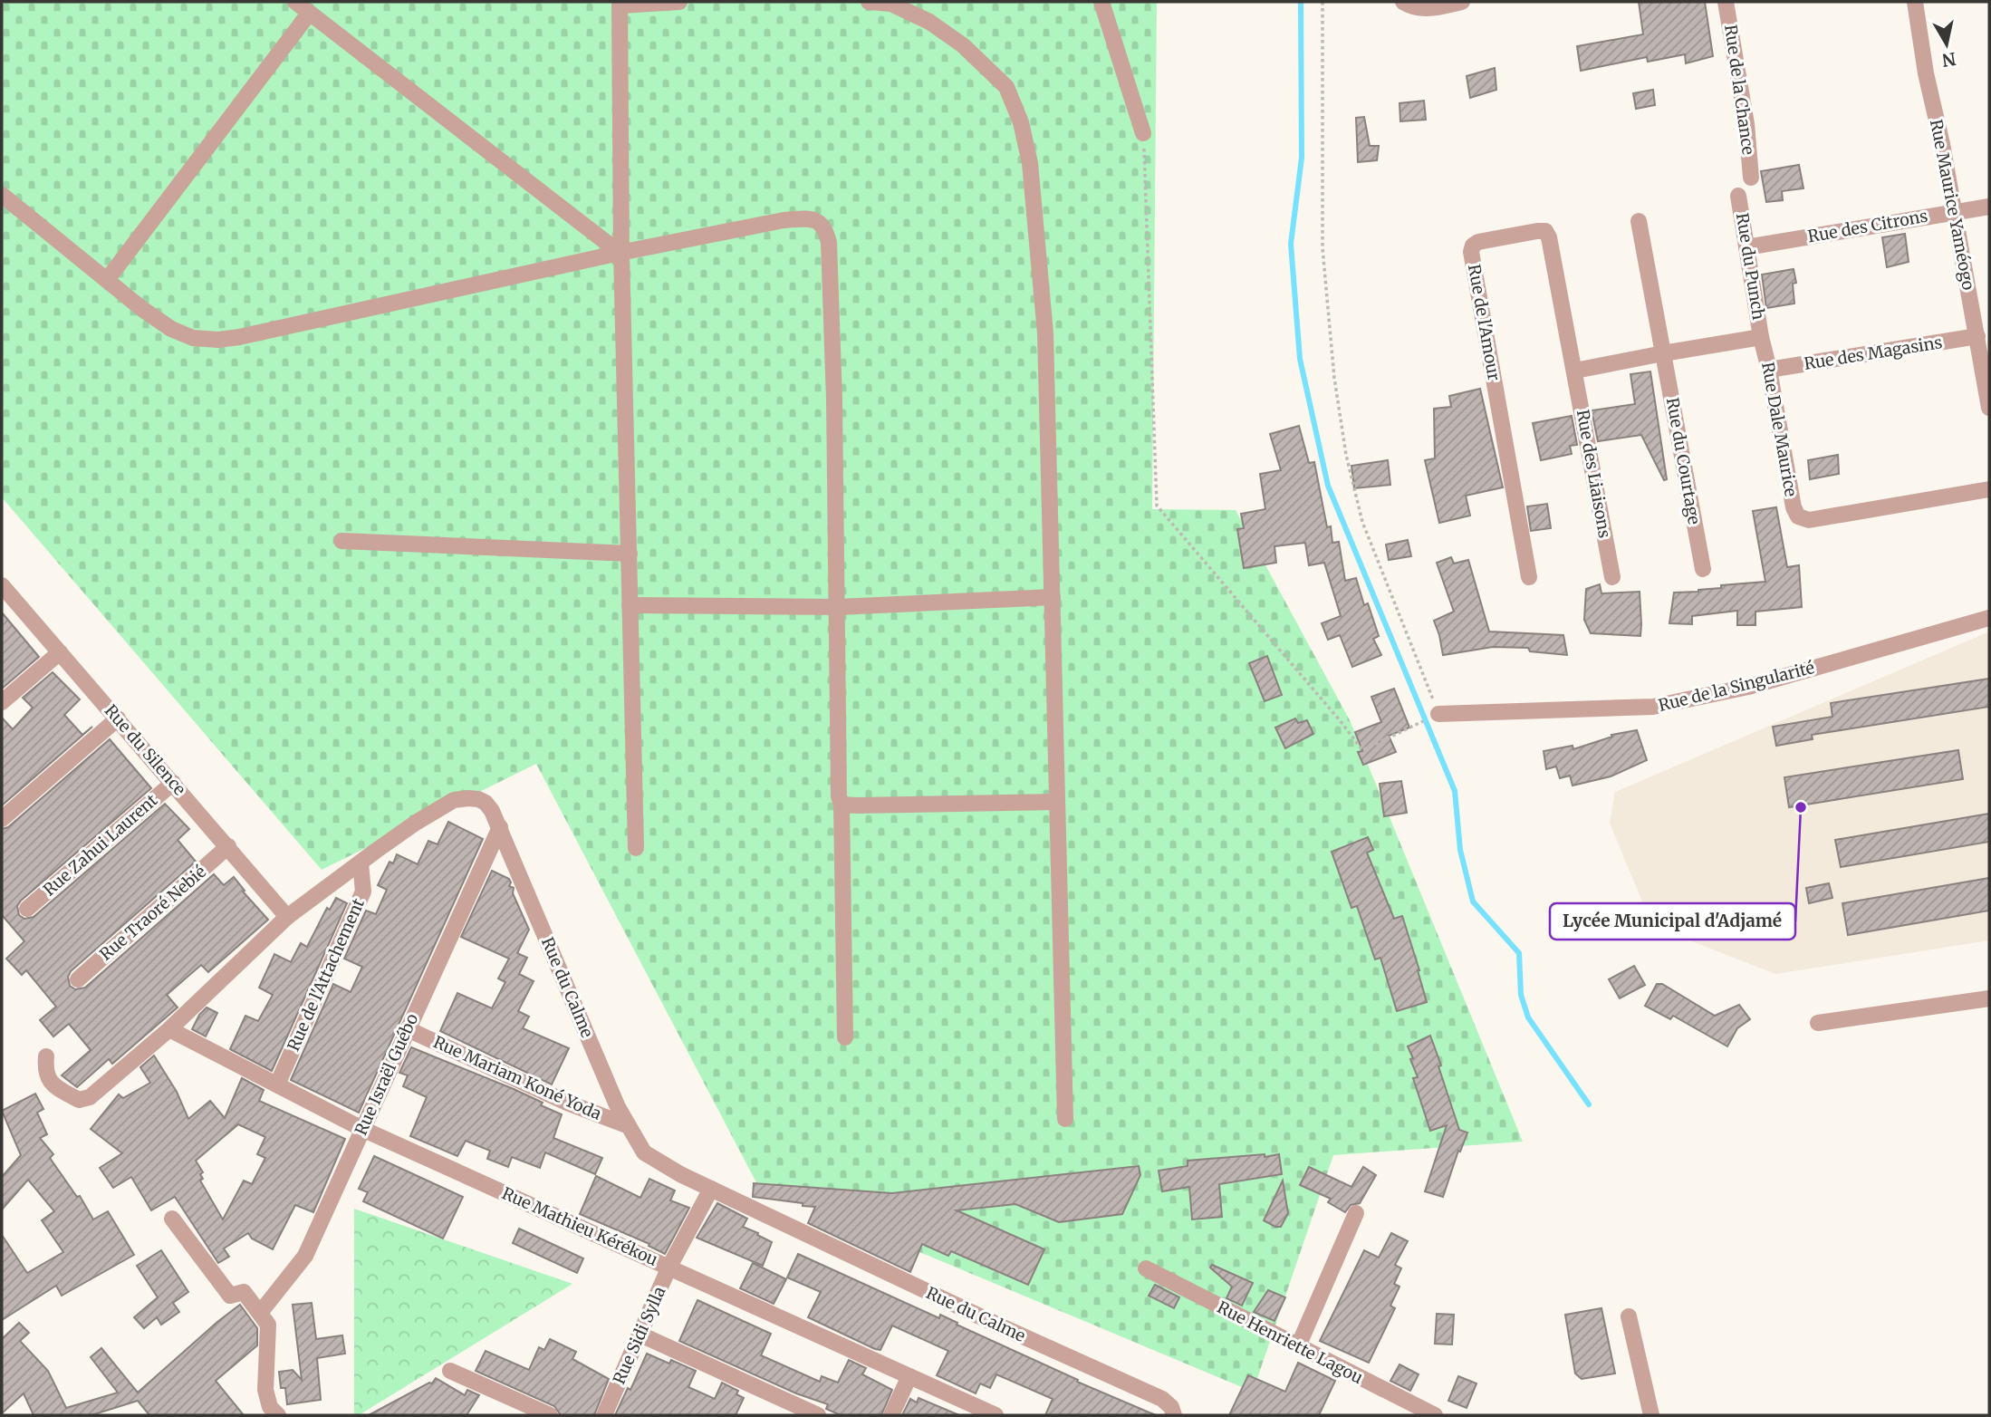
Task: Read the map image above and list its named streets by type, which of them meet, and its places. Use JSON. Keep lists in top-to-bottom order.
{
  "streets": {
    "street": [
      "Rue de la Chance",
      "Rue Maurice Yaméogo",
      "Rue des Citrons",
      "Rue du Punch",
      "Rue de l'Amour",
      "Rue des Magasins",
      "Rue Dale Maurice",
      "Rue du Courtage",
      "Rue des Liaisons",
      "Rue de la Singularité",
      "Rue du Silence",
      "Rue Zahui Laurent",
      "Rue Traoré Nebié",
      "Rue de l'Attachement",
      "Rue du Calme",
      "Rue Israël Guébo",
      "Rue Mariam Koné Yoda",
      "Rue Mathieu Kérékou",
      "Rue Sidi Sylla",
      "Rue Henriette Lagou"
    ]
  },
  "crossings": [
    ["Rue Maurice Yaméogo", "Rue des Citrons"],
    ["Rue Maurice Yaméogo", "Rue des Magasins"],
    ["Rue des Citrons", "Rue du Punch"],
    ["Rue du Punch", "Rue Dale Maurice"],
    ["Rue de l'Amour", "Rue des Liaisons"],
    ["Rue des Magasins", "Rue Dale Maurice"],
    ["Rue du Silence", "Rue Zahui Laurent"],
    ["Rue du Silence", "Rue Traoré Nebié"],
    ["Rue du Silence", "Rue du Calme"],
    ["Rue de l'Attachement", "Rue du Calme"],
    ["Rue de l'Attachement", "Rue Mathieu Kérékou"],
    ["Rue du Calme", "Rue Israël Guébo"],
    ["Rue du Calme", "Rue Mariam Koné Yoda"],
    ["Rue du Calme", "Rue Mathieu Kérékou"],
    ["Rue du Calme", "Rue Sidi Sylla"],
    ["Rue Israël Guébo", "Rue Mariam Koné Yoda"],
    ["Rue Israël Guébo", "Rue Mathieu Kérékou"],
    ["Rue Mathieu Kérékou", "Rue Sidi Sylla"]
  ],
  "places": ["Lycée Municipal d'Adjamé"],
  "north": "bottom"
}
